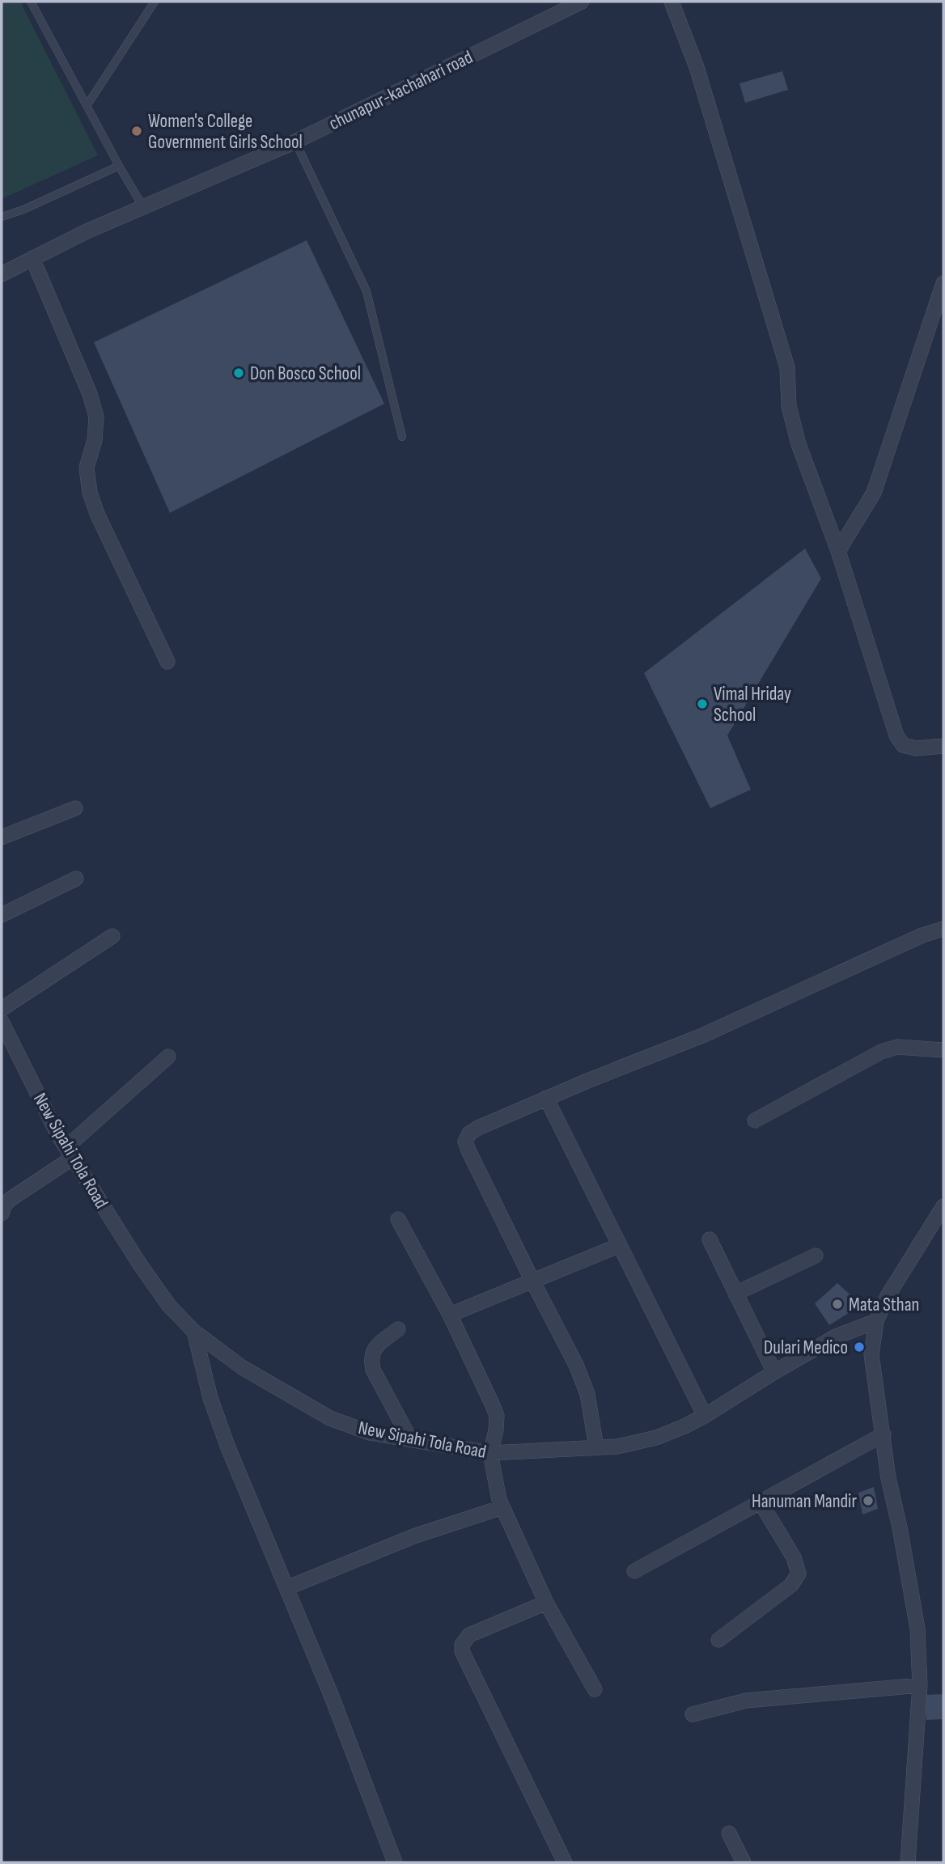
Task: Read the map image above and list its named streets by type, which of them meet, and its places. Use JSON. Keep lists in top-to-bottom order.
{
  "streets": {
    "street": ["chunapur-kachahari road", "New Sipahi Tola Road"]
  },
  "places": [
    "Women's College Government Girls School",
    "Don Bosco School",
    "Vimal Hriday School",
    "Mata Sthan",
    "Dulari Medico",
    "Hanuman Mandir"
  ]
}
